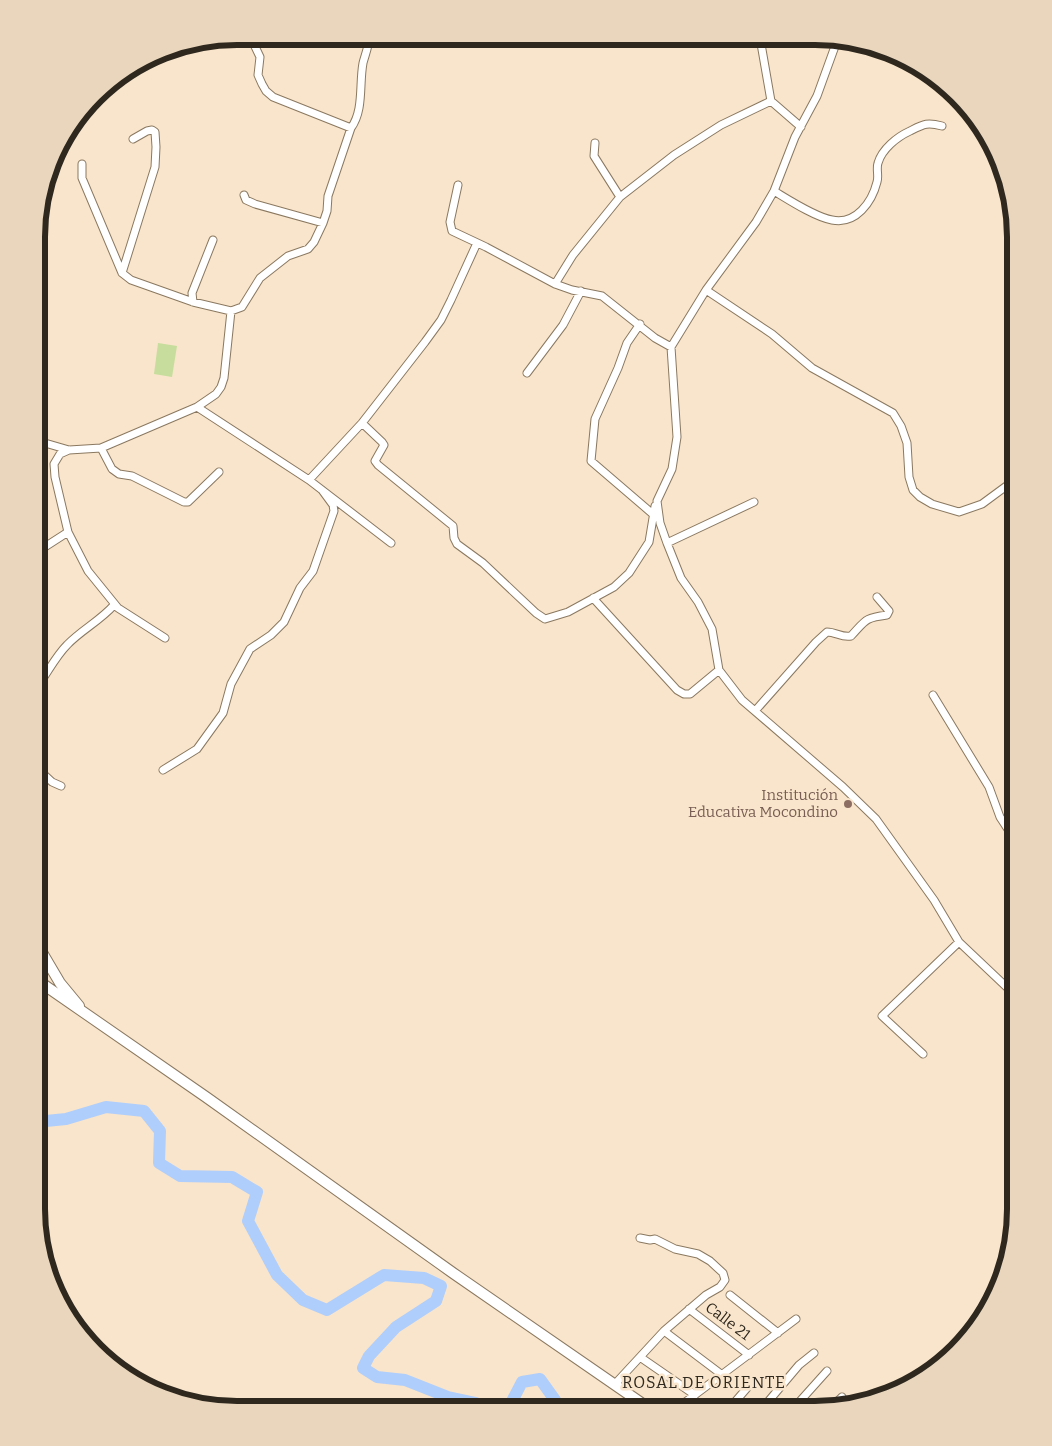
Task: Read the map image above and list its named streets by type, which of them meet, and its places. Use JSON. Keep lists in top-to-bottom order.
{
  "streets": {
    "street": ["Calle 21"]
  },
  "districts": ["ROSAL DE ORIENTE"],
  "places": ["Institución Educativa Mocondino"]
}
